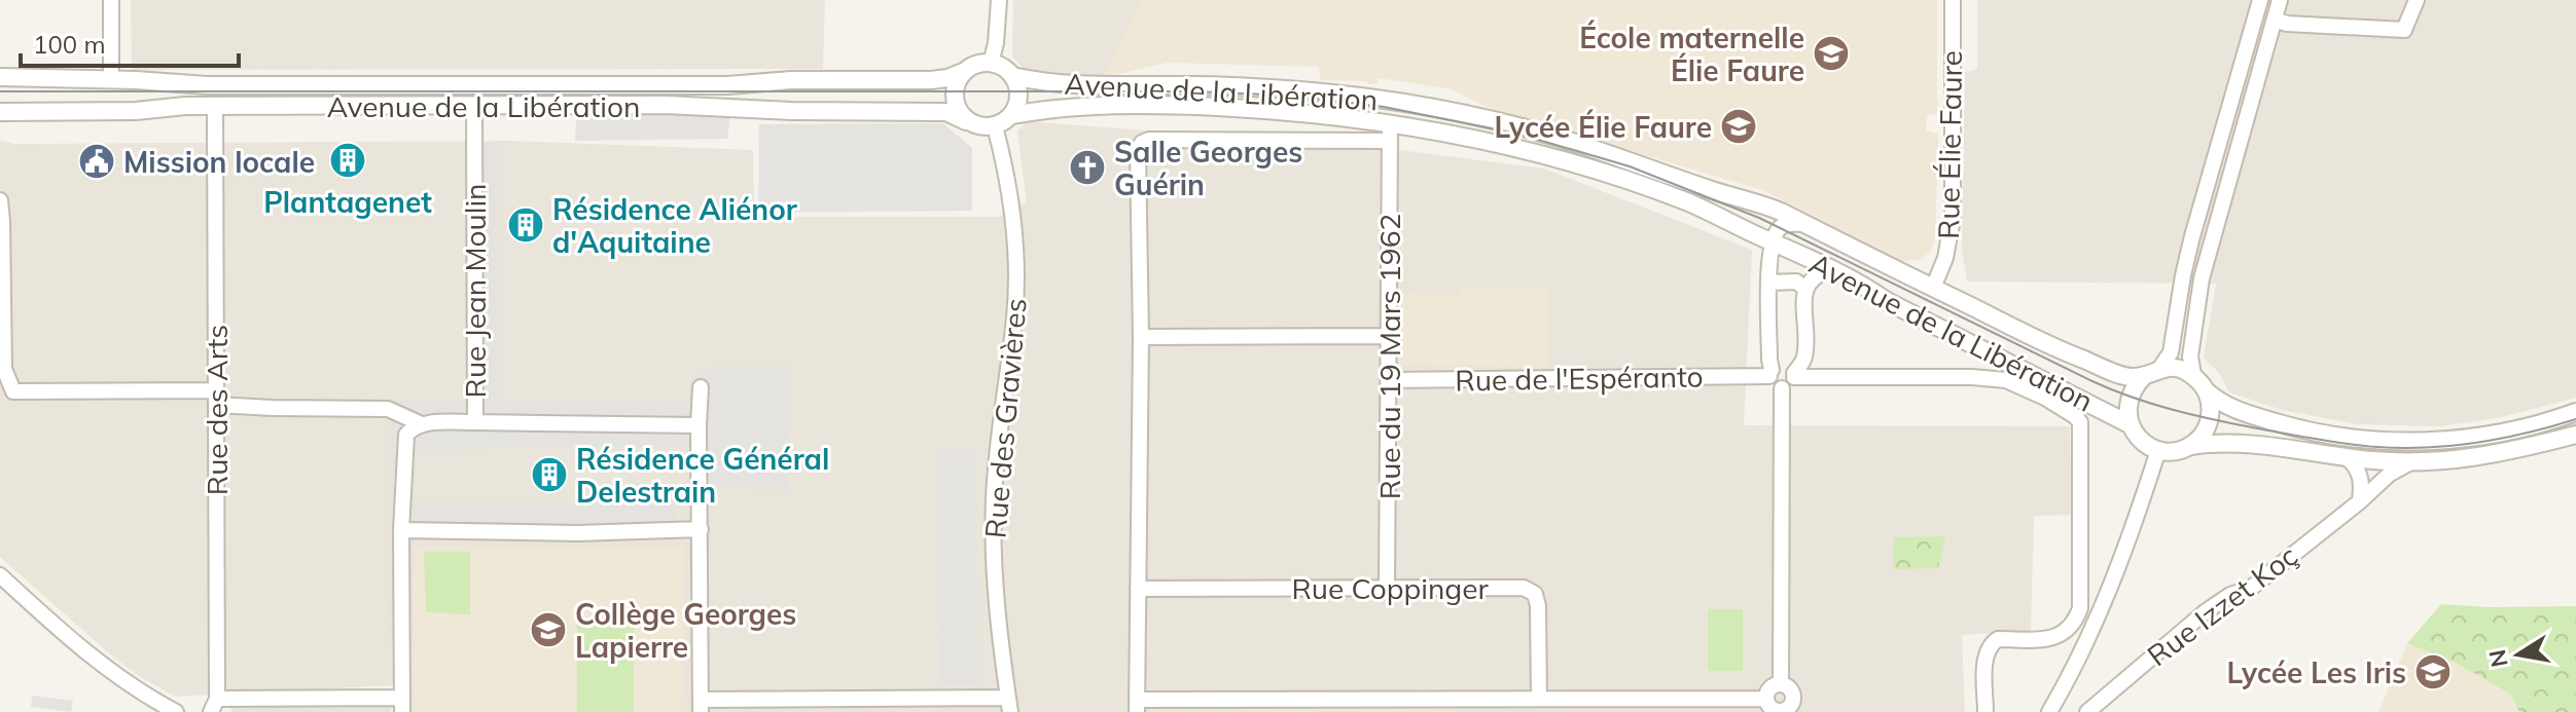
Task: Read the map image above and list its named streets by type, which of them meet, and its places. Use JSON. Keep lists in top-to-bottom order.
{
  "streets": {
    "street": [
      "Avenue de la Libération",
      "Rue Élie Faure",
      "Rue Jean Moulin",
      "Rue du 19 Mars 1962",
      "Rue de l'Espéranto",
      "Rue des Arts",
      "Rue des Gravières",
      "Rue Coppinger",
      "Rue Izzet Koç"
    ]
  },
  "crossings": [
    ["Avenue de la Libération", "Rue Élie Faure"],
    ["Avenue de la Libération", "Rue Jean Moulin"],
    ["Avenue de la Libération", "Rue du 19 Mars 1962"],
    ["Avenue de la Libération", "Rue des Arts"],
    ["Avenue de la Libération", "Rue des Gravières"],
    ["Rue du 19 Mars 1962", "Rue de l'Espéranto"],
    ["Rue du 19 Mars 1962", "Rue Coppinger"]
  ],
  "places": {
    "school or university": [
      "École maternelle Élie Faure",
      "Lycée Élie Faure",
      "Collège Georges Lapierre",
      "Lycée Les Iris"
    ],
    "building": ["Plantagenet", "Résidence Aliénor d'Aquitaine", "Résidence Général Delestrain"],
    "public building": ["Mission locale"],
    "church": ["Salle Georges Guérin"]
  },
  "scale_bar": "100 m",
  "north": "left"
}
